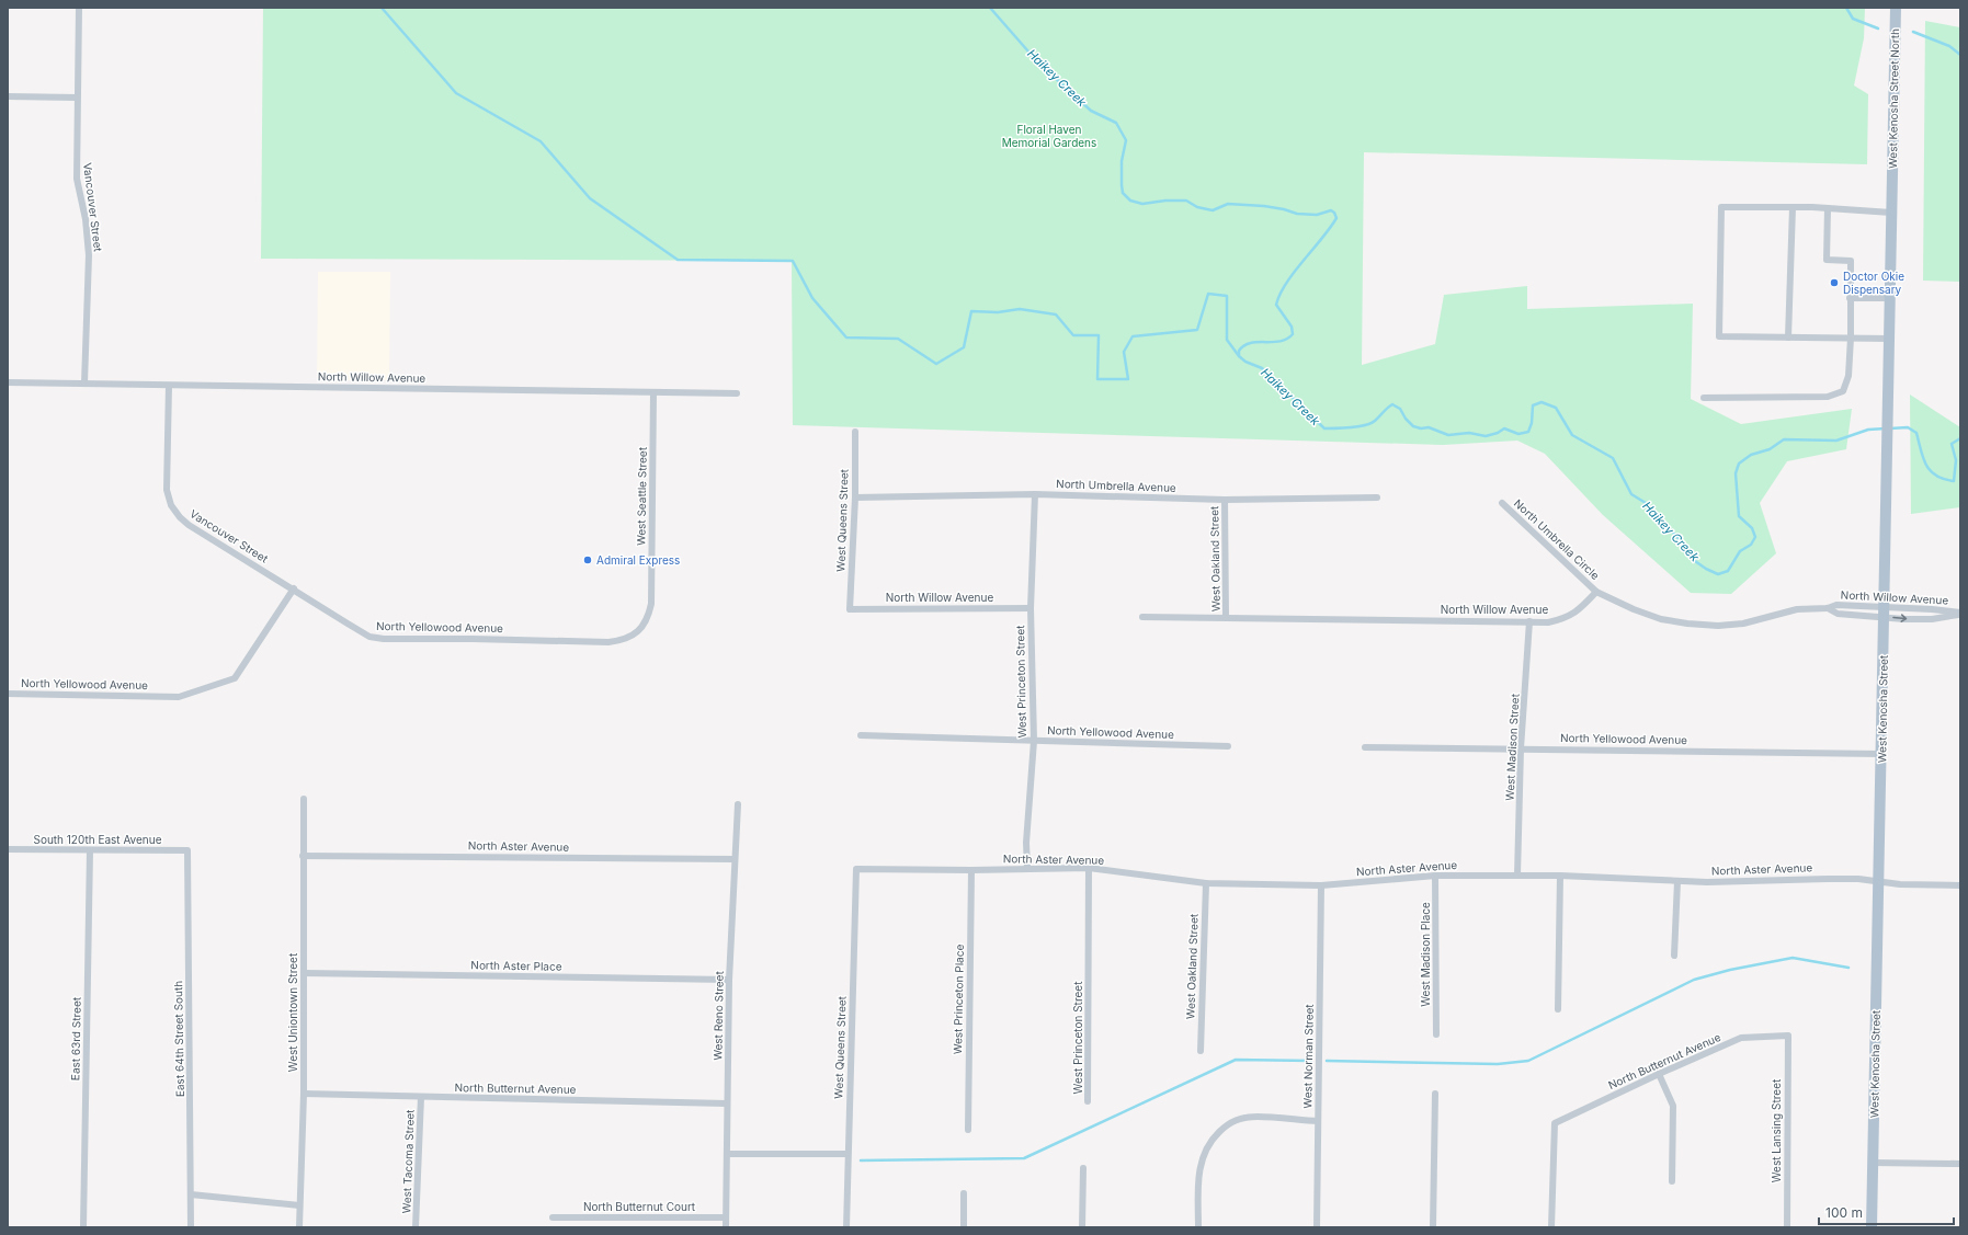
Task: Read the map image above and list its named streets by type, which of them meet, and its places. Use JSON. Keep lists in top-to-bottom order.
{
  "streets": {
    "main road": ["West Kenosha Street North", "West Kenosha Street"],
    "street": [
      "Vancouver Street",
      "North Willow Avenue",
      "North Umbrella Avenue",
      "West Seattle Street",
      "West Queens Street",
      "North Umbrella Circle",
      "West Oakland Street",
      "North Yellowood Avenue",
      "West Princeton Street",
      "West Madison Street",
      "South 120th East Avenue",
      "North Aster Avenue",
      "West Madison Place",
      "North Aster Place",
      "West Princeton Place",
      "West Uniontown Street",
      "West Reno Street",
      "East 63rd Street",
      "East 64th Street South",
      "West Norman Street",
      "North Butternut Avenue",
      "West Lansing Street",
      "West Tacoma Street",
      "North Butternut Court"
    ]
  },
  "crossings": [
    ["West Kenosha Street North", "West Kenosha Street"],
    ["Vancouver Street", "North Willow Avenue"],
    ["Vancouver Street", "North Yellowood Avenue"],
    ["North Willow Avenue", "West Seattle Street"],
    ["North Willow Avenue", "West Queens Street"],
    ["North Willow Avenue", "North Umbrella Circle"],
    ["North Willow Avenue", "West Oakland Street"],
    ["North Willow Avenue", "West Princeton Street"],
    ["North Willow Avenue", "West Kenosha Street"],
    ["North Willow Avenue", "West Madison Street"],
    ["North Umbrella Avenue", "West Queens Street"],
    ["North Umbrella Avenue", "West Oakland Street"],
    ["North Umbrella Avenue", "West Princeton Street"],
    ["West Seattle Street", "North Yellowood Avenue"],
    ["West Queens Street", "North Aster Avenue"],
    ["West Oakland Street", "North Aster Avenue"],
    ["North Yellowood Avenue", "West Princeton Street"],
    ["North Yellowood Avenue", "West Kenosha Street"],
    ["North Yellowood Avenue", "West Madison Street"],
    ["West Princeton Street", "North Aster Avenue"],
    ["West Kenosha Street", "North Aster Avenue"],
    ["West Madison Street", "North Aster Avenue"],
    ["South 120th East Avenue", "East 63rd Street"],
    ["South 120th East Avenue", "East 64th Street South"],
    ["North Aster Avenue", "West Madison Place"],
    ["North Aster Avenue", "West Princeton Place"],
    ["North Aster Avenue", "West Uniontown Street"],
    ["North Aster Avenue", "West Reno Street"],
    ["North Aster Avenue", "West Norman Street"],
    ["North Aster Place", "West Uniontown Street"],
    ["North Aster Place", "West Reno Street"],
    ["West Uniontown Street", "North Butternut Avenue"],
    ["West Reno Street", "North Butternut Avenue"],
    ["West Reno Street", "North Butternut Court"],
    ["North Butternut Avenue", "West Lansing Street"],
    ["North Butternut Avenue", "West Tacoma Street"]
  ],
  "water": ["Haikey Creek"],
  "parks": ["Floral Haven Memorial Gardens"],
  "places": ["Doctor Okie Dispensary", "Admiral Express"],
  "scale_bar": "100 m"
}
